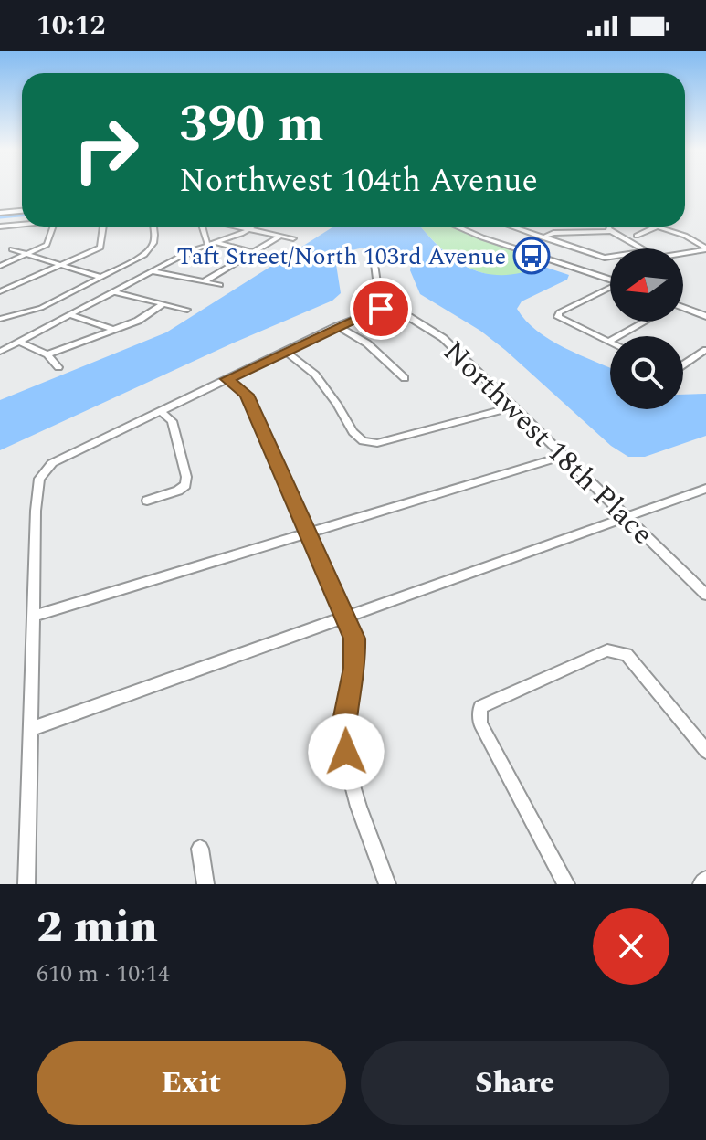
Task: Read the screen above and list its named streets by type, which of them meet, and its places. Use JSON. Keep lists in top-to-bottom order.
{
  "streets": {
    "street": ["Northwest 18th Place"]
  },
  "places": {
    "bus stop": ["Taft Street/North 103rd Avenue"]
  },
  "north": "left",
  "page": {
    "status": "10:12",
    "turn": ["390 m", "Northwest 104th Avenue"],
    "heading": ["2 min", "610 m · 10:14"],
    "buttons": ["Exit", "Share"]
  }
}
